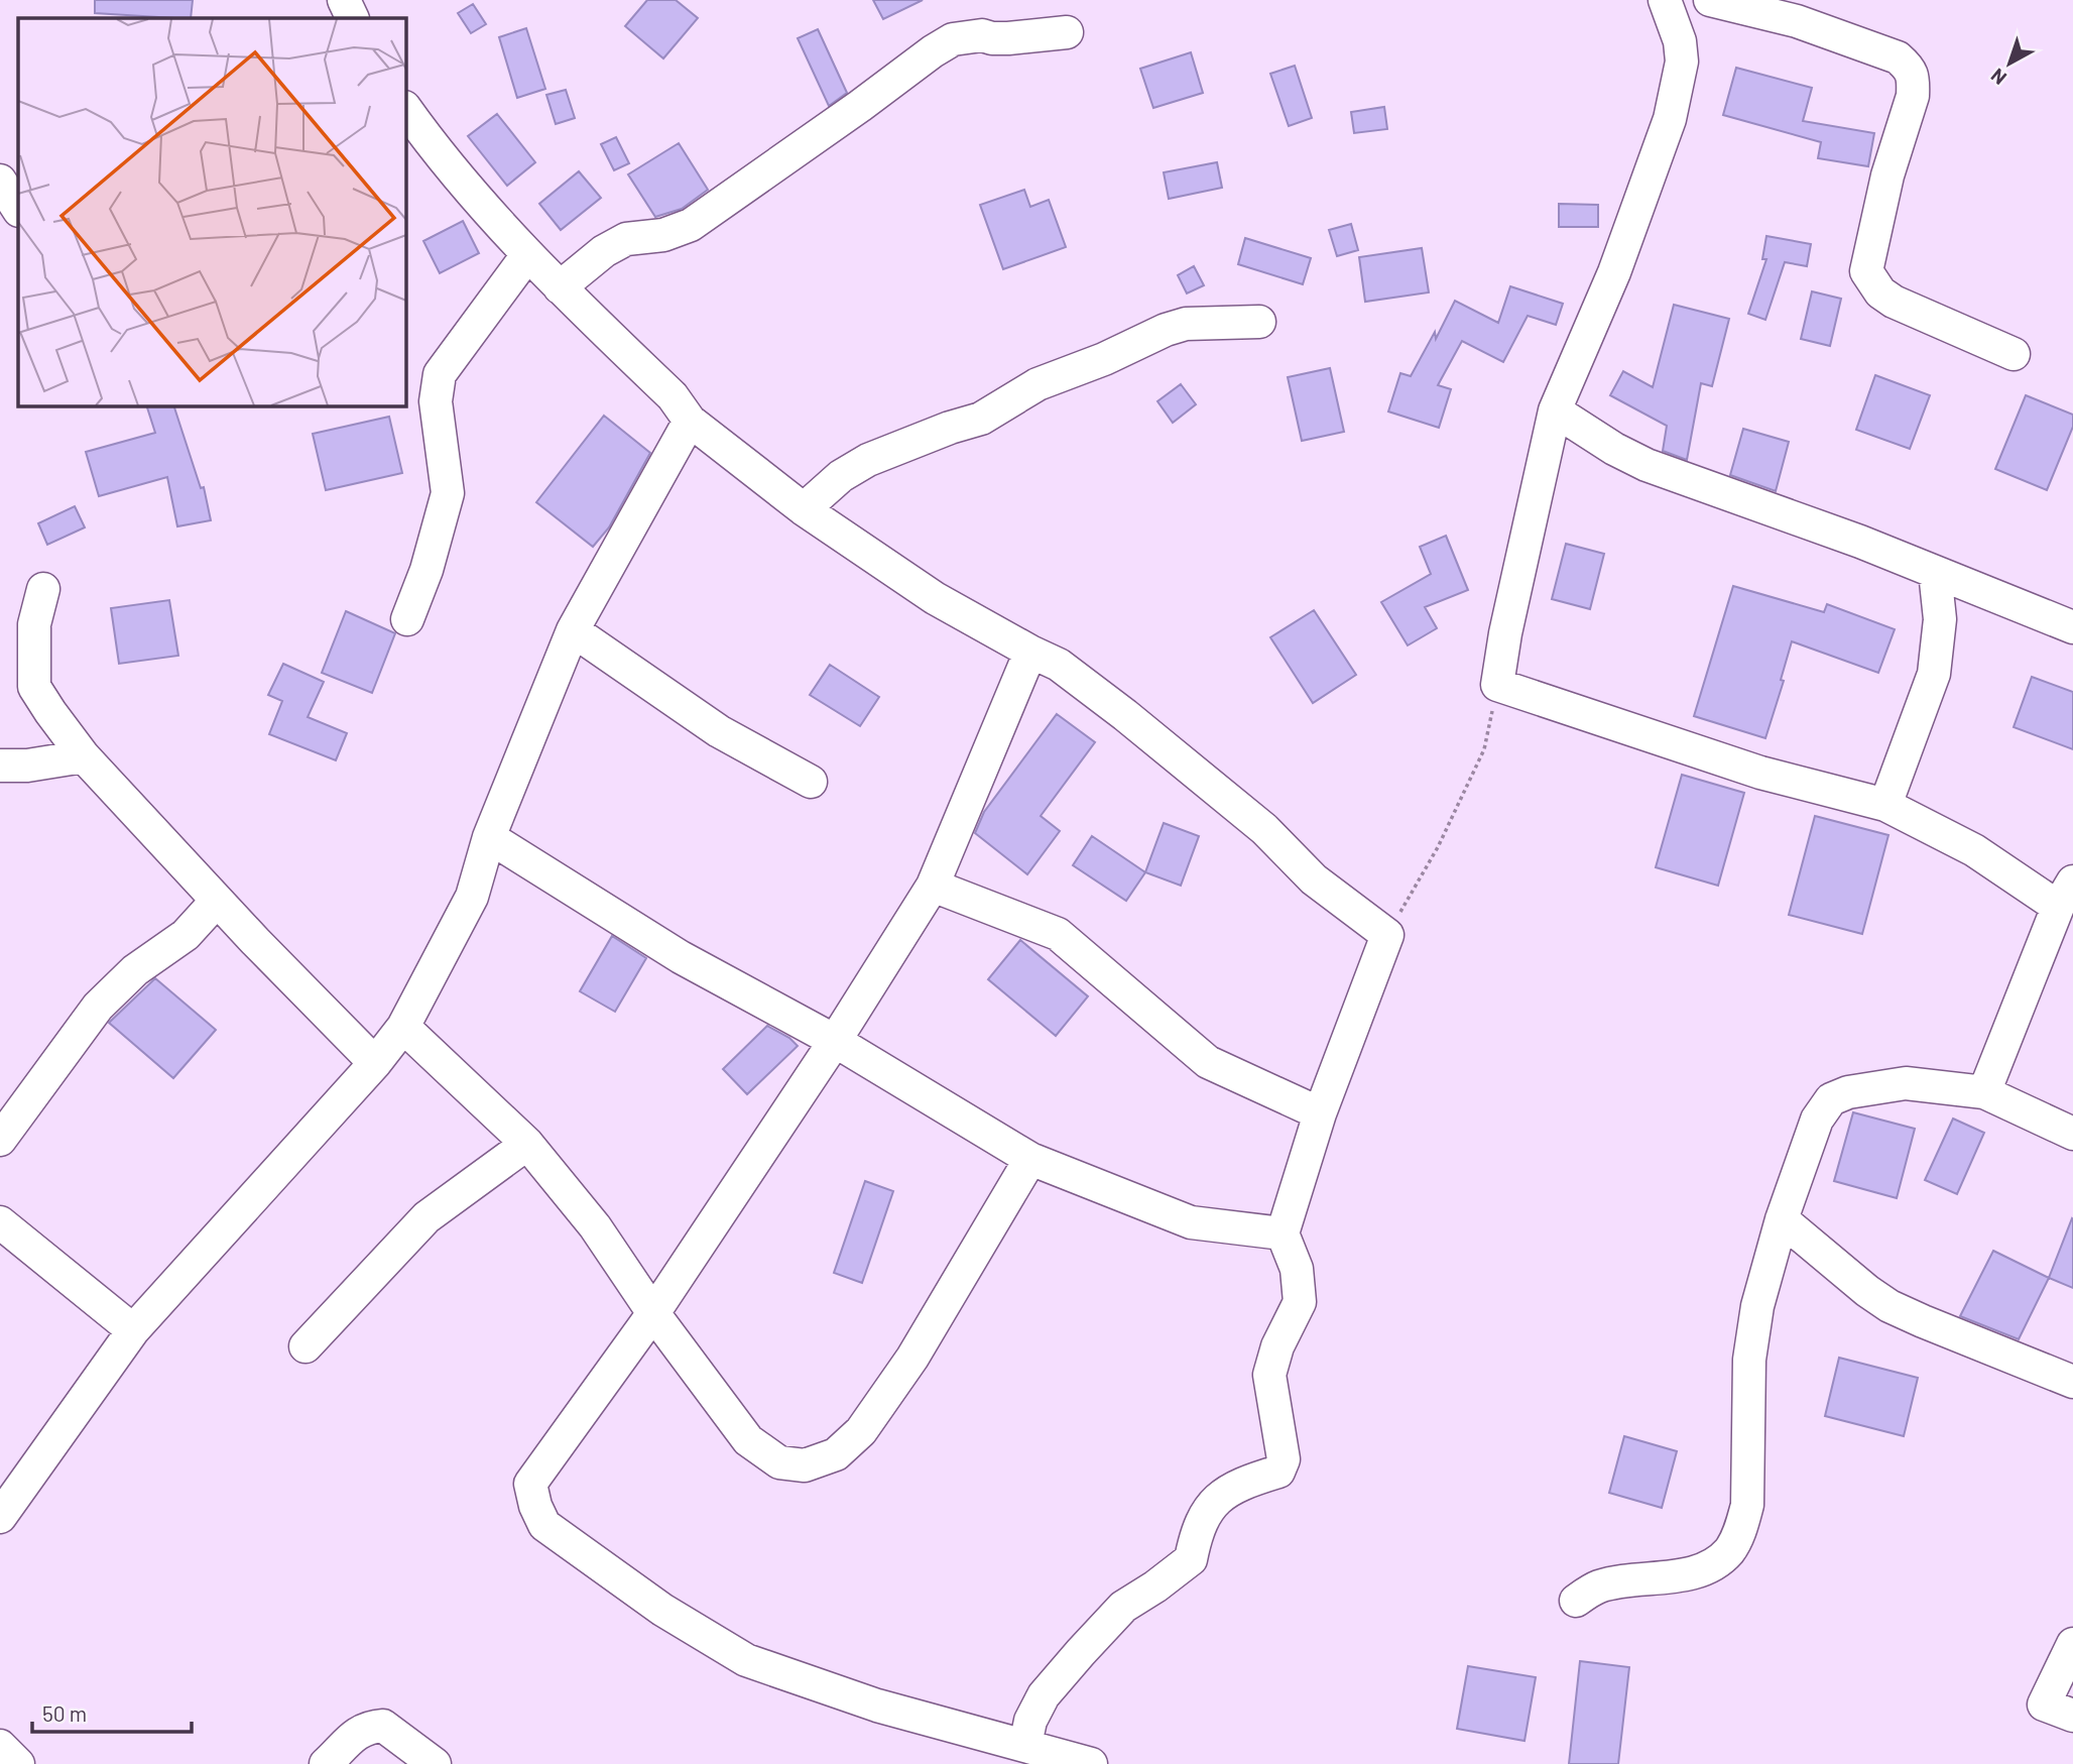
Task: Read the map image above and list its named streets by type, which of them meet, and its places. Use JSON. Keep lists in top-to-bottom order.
{
  "scale_bar": "50 m",
  "north": "bottom left"
}
